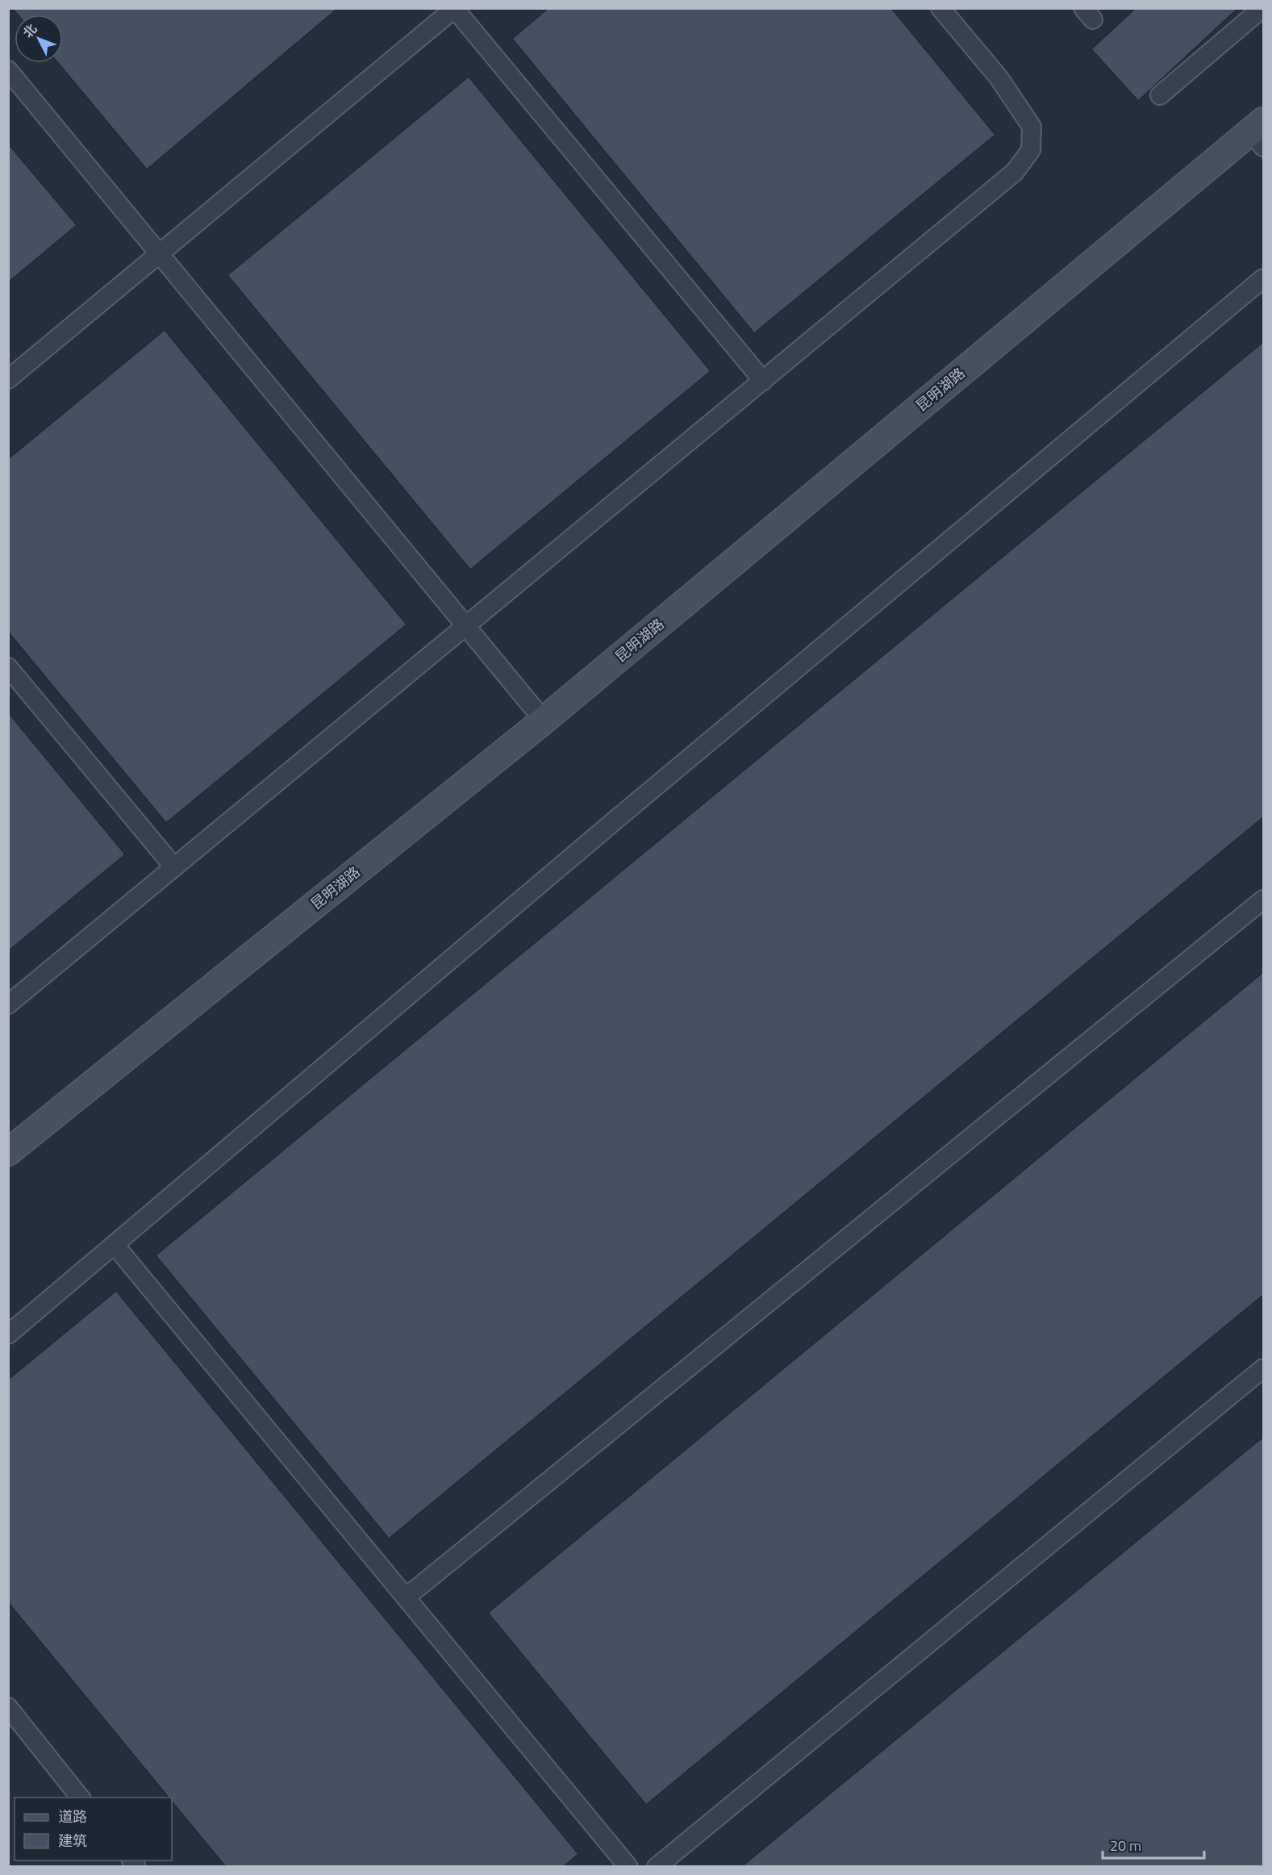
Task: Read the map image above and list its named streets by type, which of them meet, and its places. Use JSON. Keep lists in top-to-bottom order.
{
  "streets": {
    "street": ["昆明湖路"]
  },
  "legend": ["道路", "建筑"],
  "scale_bar": "20 m",
  "north": "top left"
}
